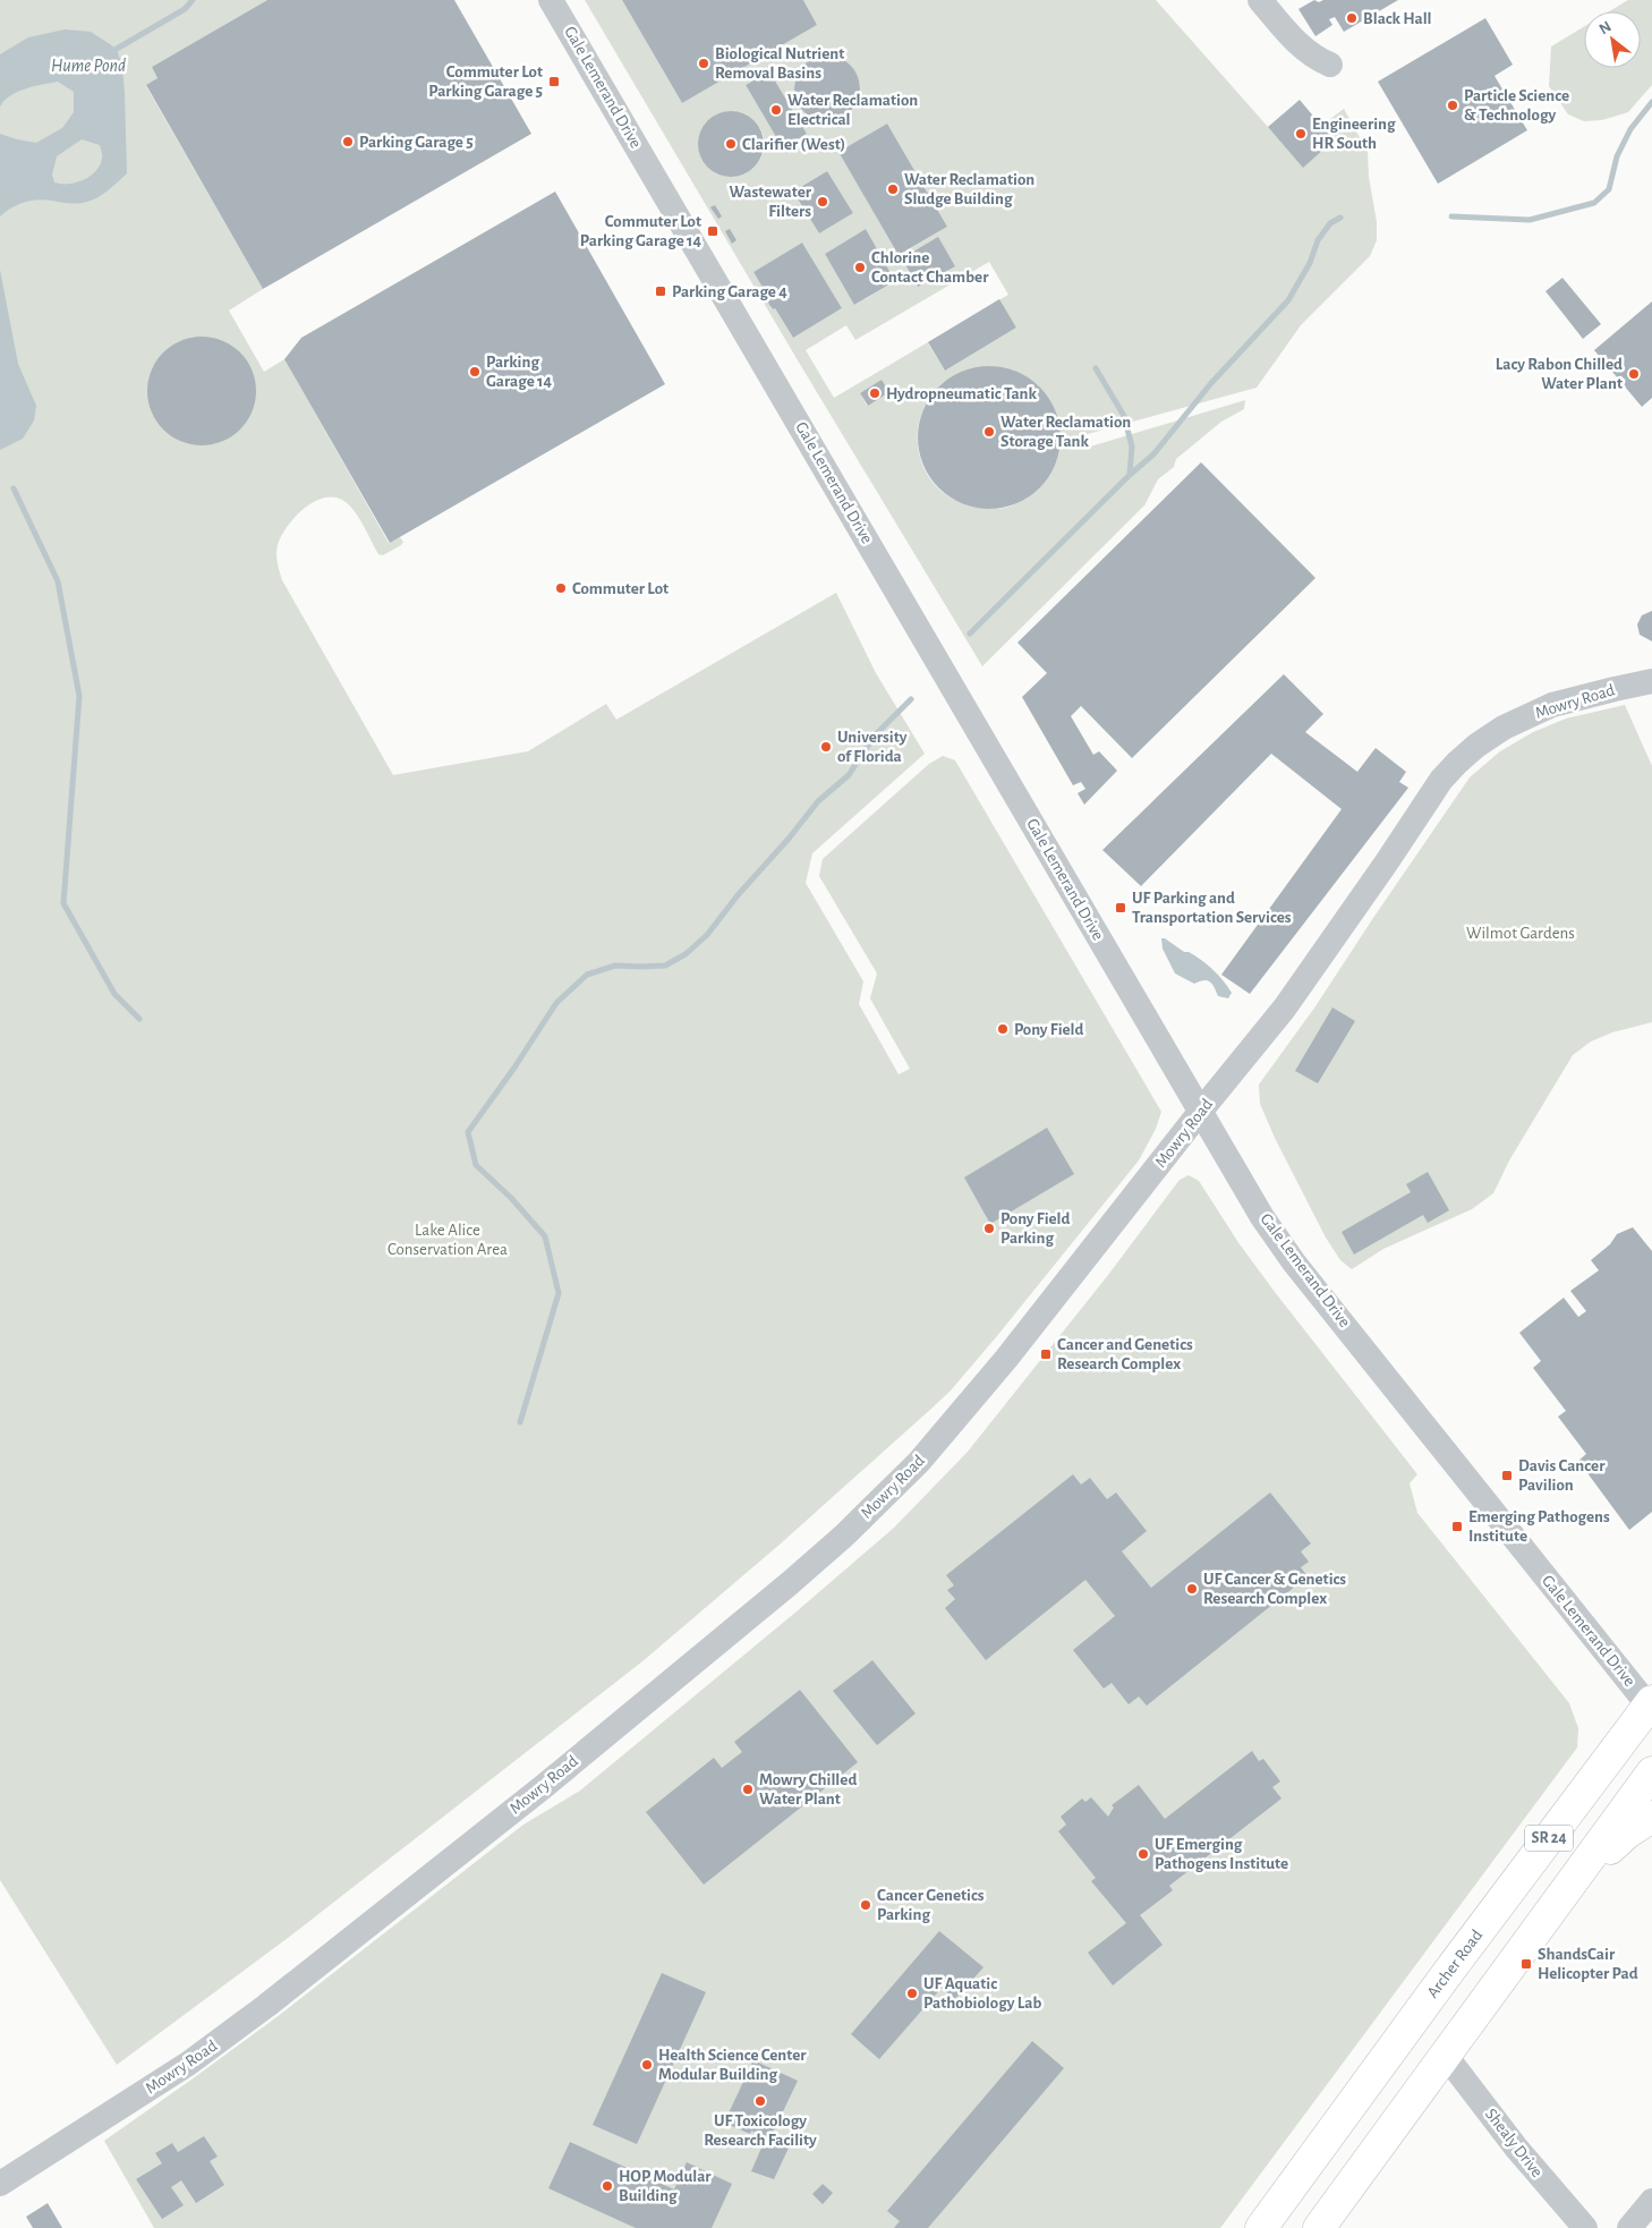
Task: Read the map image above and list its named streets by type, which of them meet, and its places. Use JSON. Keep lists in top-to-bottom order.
{
  "streets": {
    "main road": ["SR 24", "Archer Road"],
    "street": ["Gale Lemerand Drive", "Mowry Road", "Shealy Drive"]
  },
  "crossings": [
    ["Gale Lemerand Drive", "Mowry Road"],
    ["Gale Lemerand Drive", "Archer Road"],
    ["SR 24", "Shealy Drive"]
  ],
  "water": ["Hume Pond"],
  "parks": ["Wilmot Gardens", "Lake Alice Conservation Area"],
  "places": {
    "other": [
      "Black Hall",
      "Biological Nutrient Removal Basins",
      "Particle Science & Technology",
      "Water Reclamation Electrical",
      "Engineering HR South",
      "Parking Garage 5",
      "Clarifier (West)",
      "Water Reclamation Sludge Building",
      "Wastewater Filters",
      "Chlorine Contact Chamber",
      "Parking Garage 14",
      "Lacy Rabon Chilled Water Plant",
      "Hydropneumatic Tank",
      "Water Reclamation Storage Tank",
      "Commuter Lot",
      "University of Florida",
      "Pony Field",
      "Pony Field Parking",
      "UF Cancer & Genetics Research Complex",
      "Mowry Chilled Water Plant",
      "UF Emerging Pathogens Institute",
      "Cancer Genetics Parking",
      "UF Aquatic Pathobiology Lab",
      "Health Science Center Modular Building",
      "UF Toxicology Research Facility",
      "HOP Modular Building"
    ],
    "transit": [
      "Commuter Lot Parking Garage 5",
      "Commuter Lot Parking Garage 14",
      "Parking Garage 4",
      "UF Parking and Transportation Services",
      "Cancer and Genetics Research Complex",
      "Davis Cancer Pavilion",
      "Emerging Pathogens Institute",
      "ShandsCair Helicopter Pad"
    ]
  },
  "north": "top left"
}
